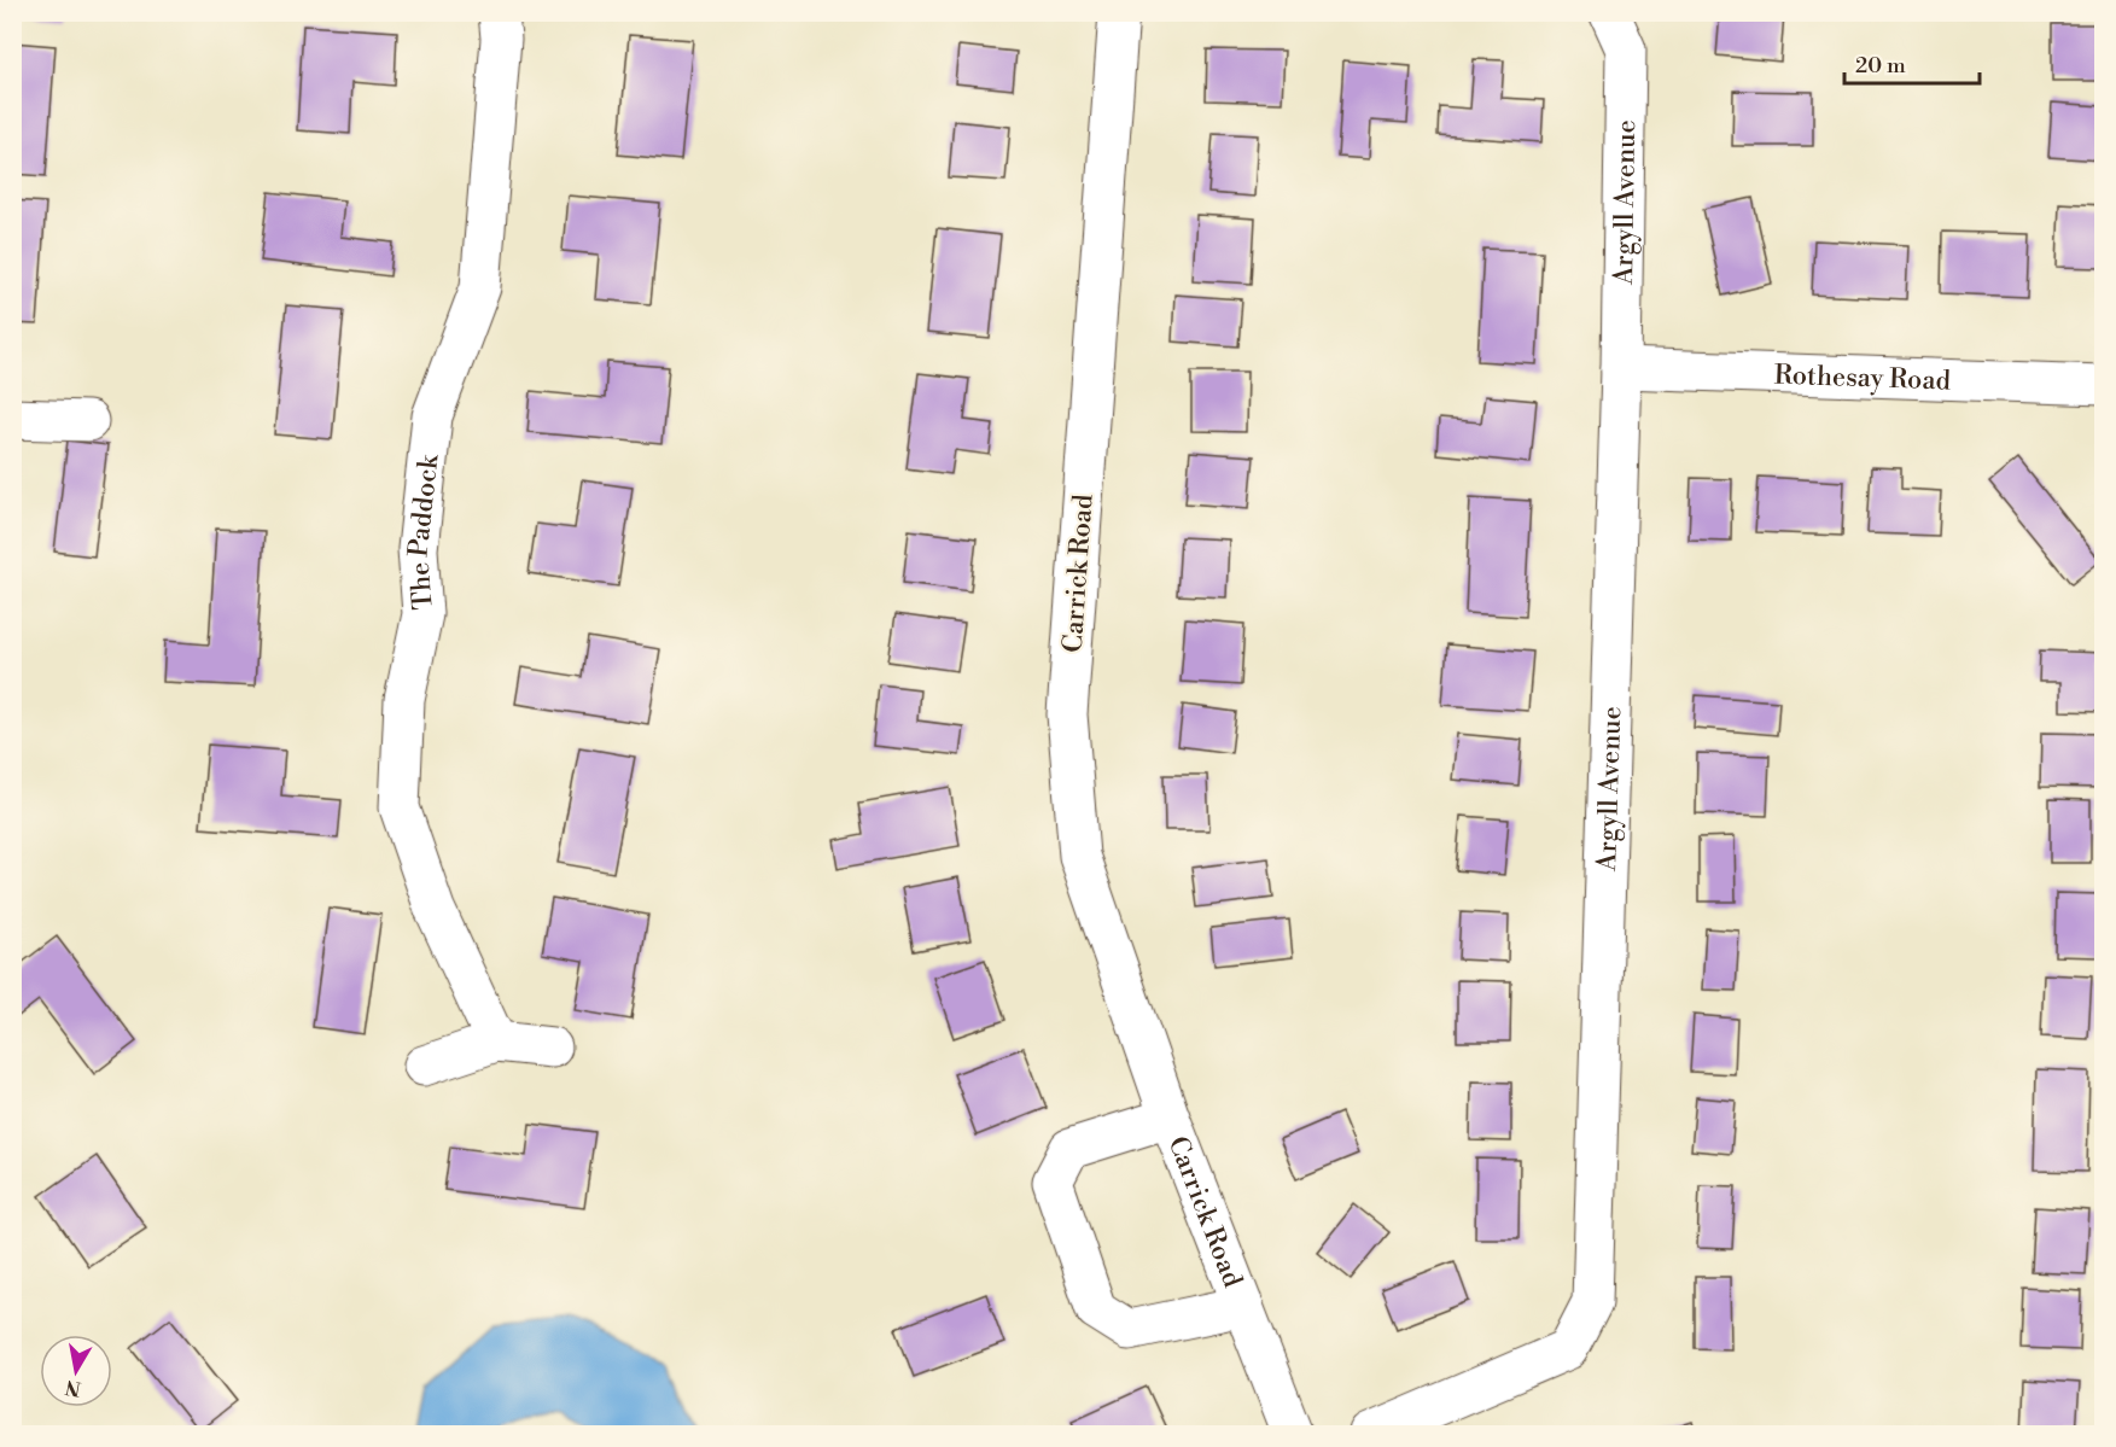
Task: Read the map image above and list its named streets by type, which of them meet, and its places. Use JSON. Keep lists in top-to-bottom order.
{
  "streets": {
    "street": [
      "Argyll Avenue",
      "Rothesay Road",
      "The Paddock",
      "Carrick Road"
    ]
  },
  "crossings": [
    ["Argyll Avenue", "Rothesay Road"]
  ],
  "scale_bar": "20 m",
  "north": "bottom"
}
